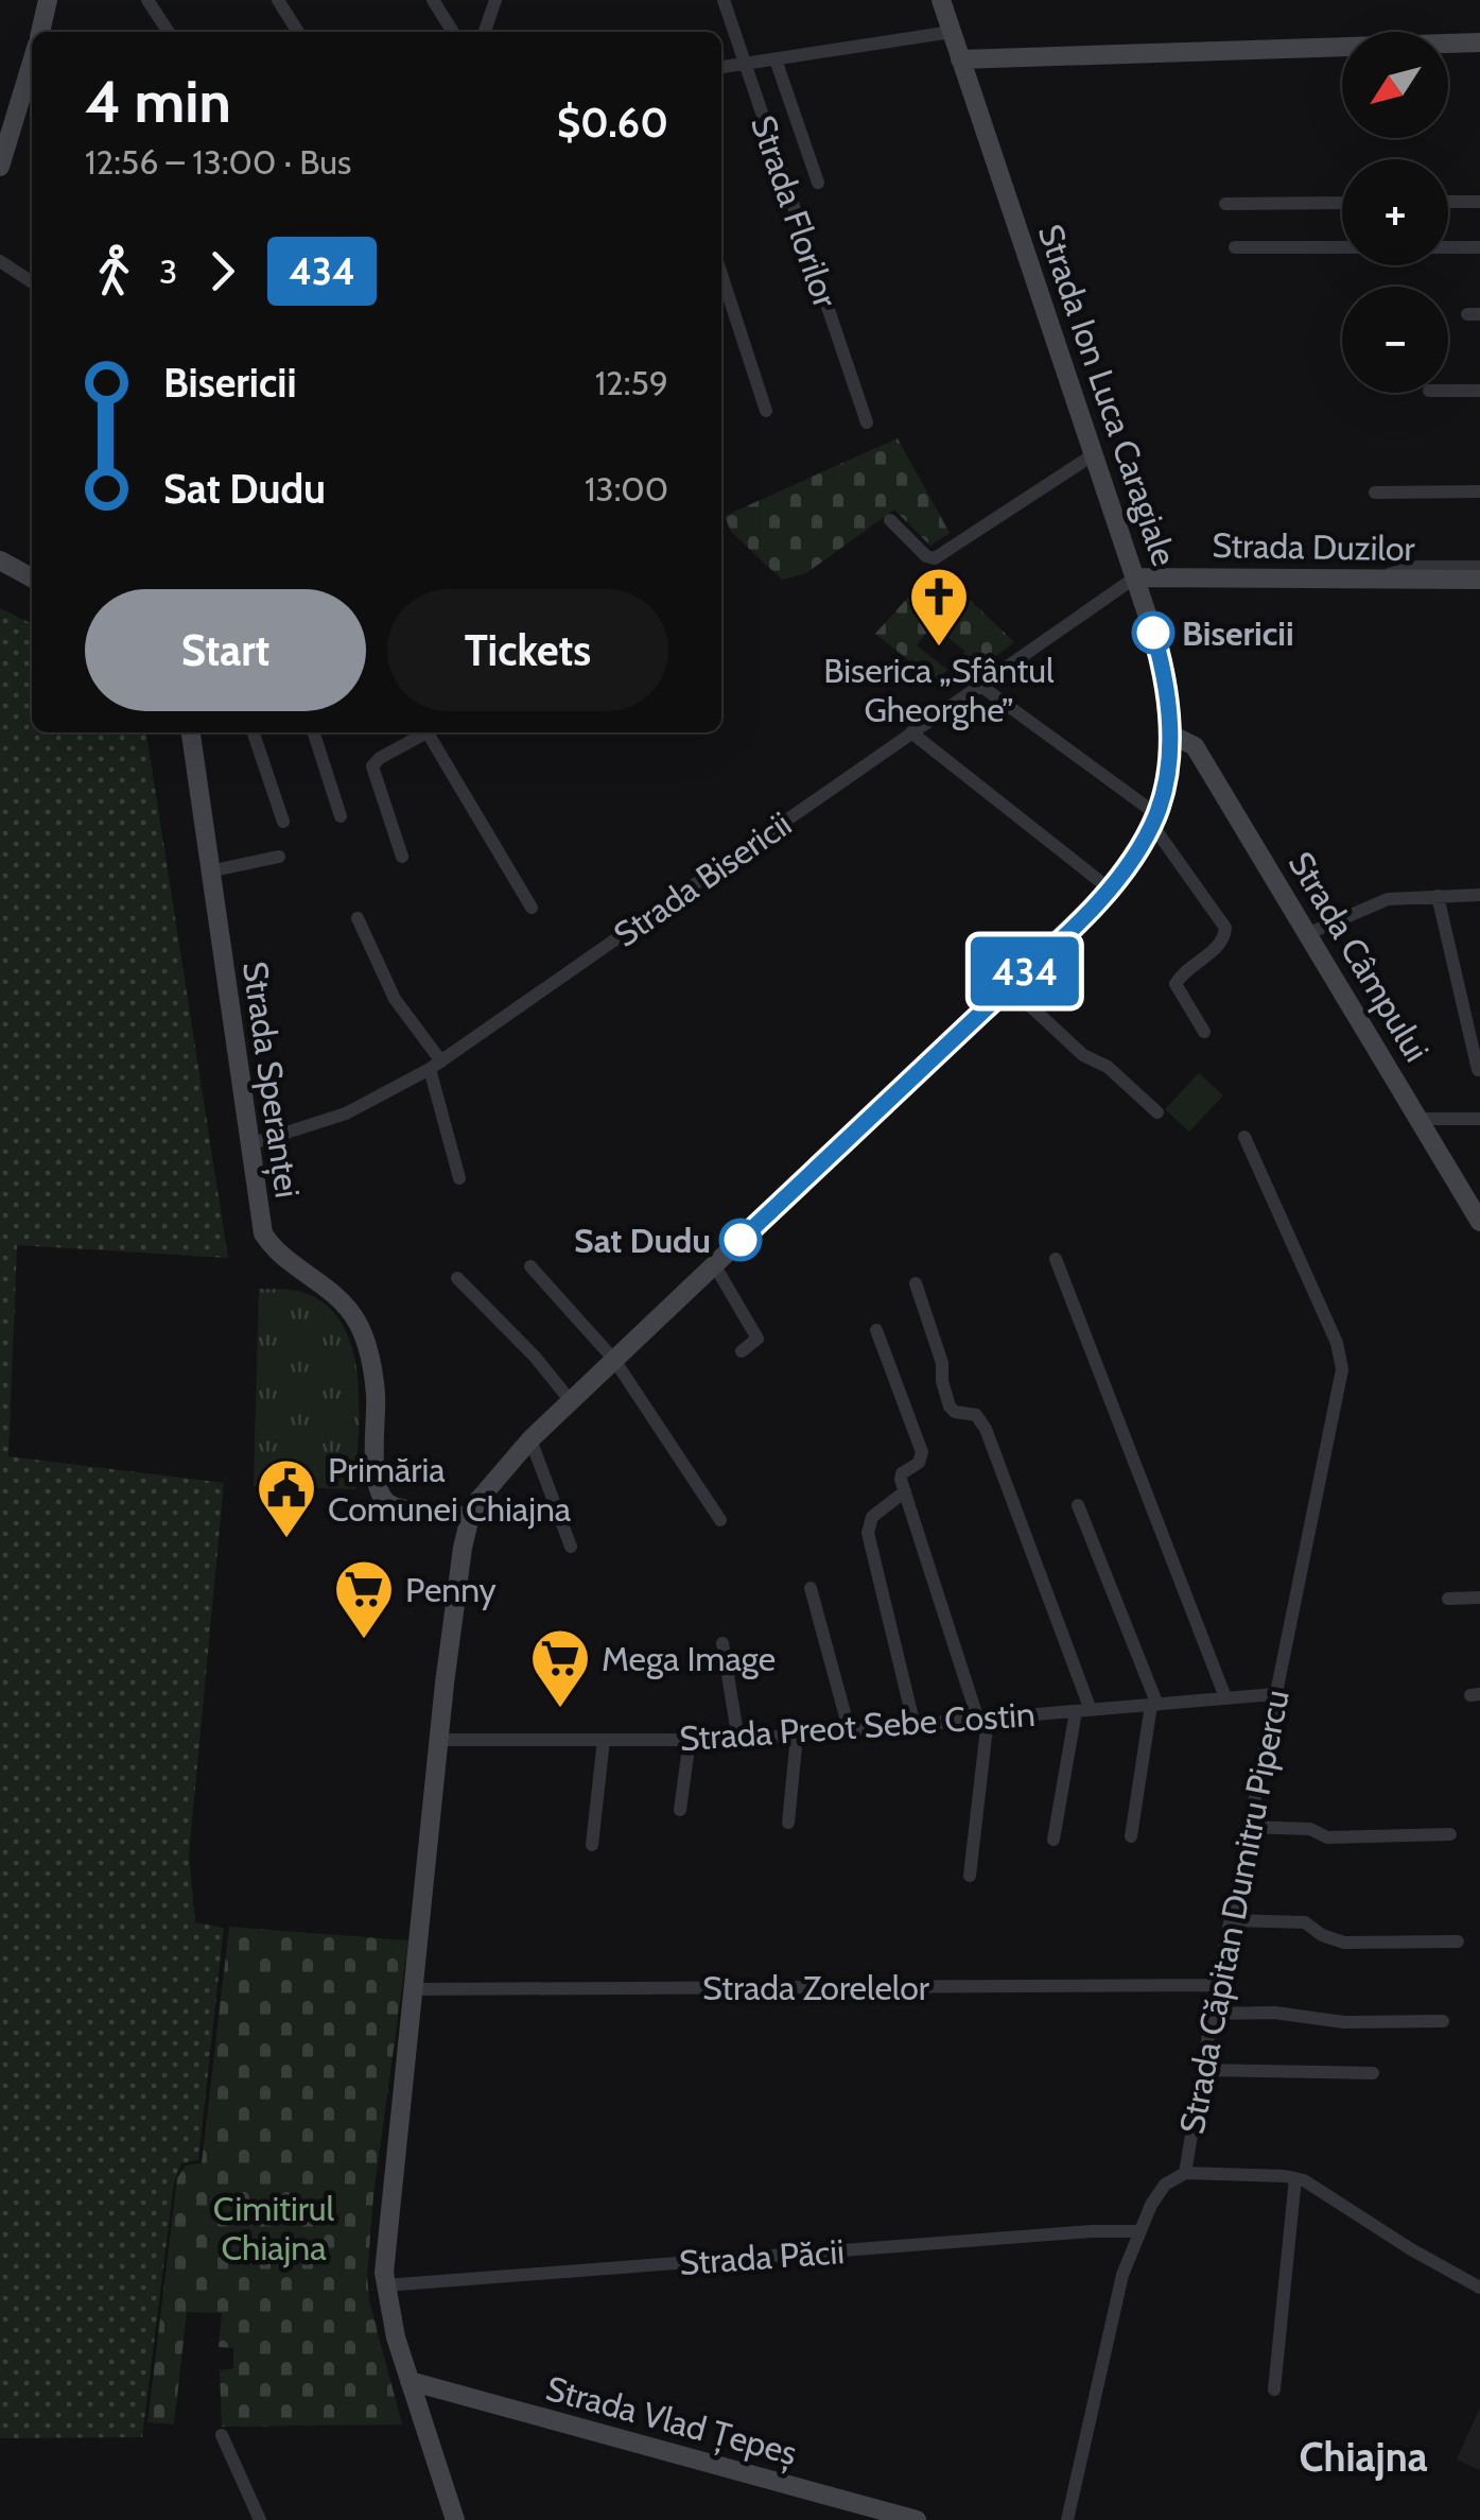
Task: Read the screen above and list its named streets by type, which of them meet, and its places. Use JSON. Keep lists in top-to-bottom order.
{
  "streets": {
    "street": [
      "Strada Florilor",
      "Strada Ion Luca Caragiale",
      "Strada Duzilor",
      "Strada Bisericii",
      "Strada Câmpului",
      "Strada Speranței",
      "Strada Preot Sebe Costin",
      "Strada Căpitan Dumitru Pipercu",
      "Strada Zorelelor",
      "Strada Păcii",
      "Strada Vlad Țepeș"
    ]
  },
  "crossings": [
    ["Strada Ion Luca Caragiale", "Strada Duzilor"],
    ["Strada Ion Luca Caragiale", "Strada Bisericii"],
    ["Strada Ion Luca Caragiale", "Strada Câmpului"],
    ["Strada Ion Luca Caragiale", "Strada Speranței"],
    ["Strada Ion Luca Caragiale", "Strada Preot Sebe Costin"],
    ["Strada Ion Luca Caragiale", "Strada Zorelelor"],
    ["Strada Ion Luca Caragiale", "Strada Păcii"],
    ["Strada Ion Luca Caragiale", "Strada Vlad Țepeș"],
    ["Strada Duzilor", "Strada Bisericii"],
    ["Strada Bisericii", "Strada Speranței"],
    ["Strada Preot Sebe Costin", "Strada Căpitan Dumitru Pipercu"],
    ["Strada Căpitan Dumitru Pipercu", "Strada Zorelelor"],
    ["Strada Căpitan Dumitru Pipercu", "Strada Păcii"]
  ],
  "districts": ["Chiajna"],
  "parks": ["Cimitirul Chiajna"],
  "places": {
    "other": ["Bisericii", "Sat Dudu"],
    "church": ["Biserica „Sfântul Gheorghe”"],
    "public building": ["Primăria Comunei Chiajna"],
    "supermarket": ["Penny", "Mega Image"]
  },
  "lines": ["bus line 434"],
  "north": "bottom left",
  "page": {
    "on_map": "434",
    "map_buttons": ["+", "−"],
    "heading": ["4 min", "12:56 – 13:00 · Bus", "$0.60"],
    "legs": ["3", "434"],
    "list": [
      {
        "name": "Bisericii",
        "value": "12:59"
      },
      {
        "name": "Sat Dudu",
        "value": "13:00"
      }
    ],
    "buttons": ["Start", "Tickets"]
  }
}
